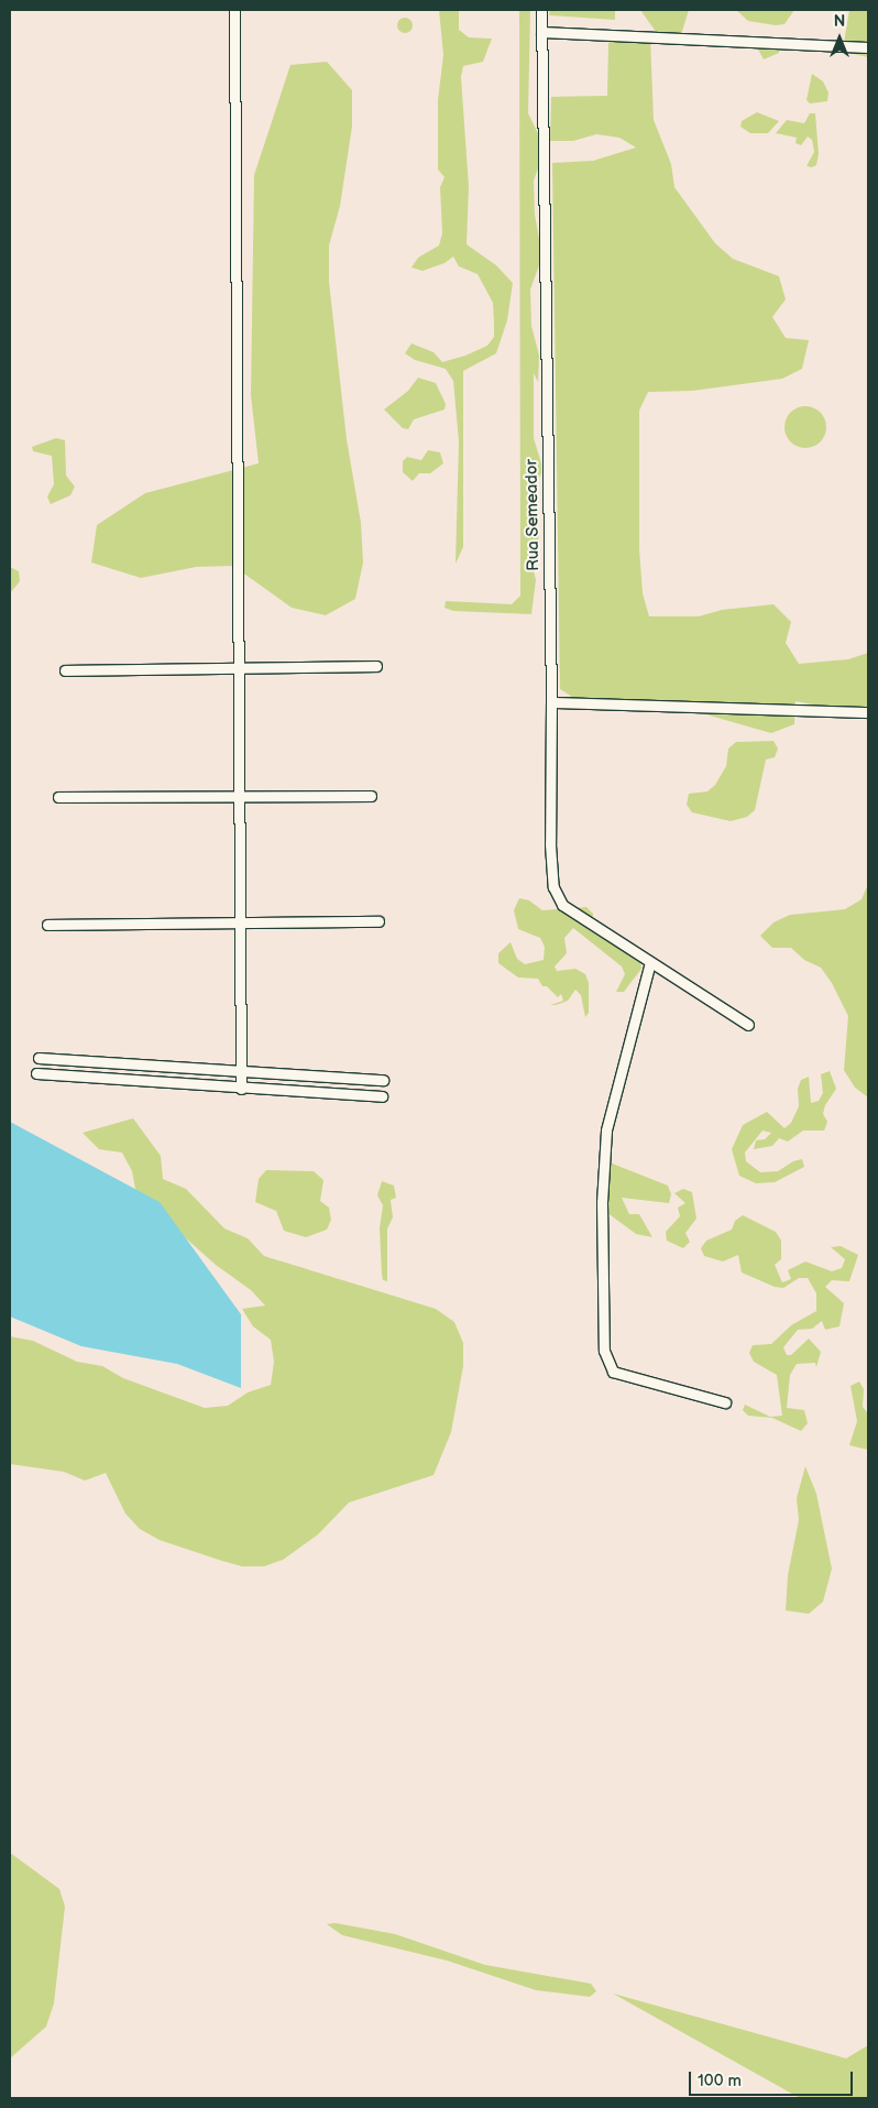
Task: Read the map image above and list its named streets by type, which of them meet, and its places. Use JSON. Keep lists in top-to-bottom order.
{
  "streets": {
    "street": ["Rua Semeador"]
  },
  "scale_bar": "100 m",
  "north": "top"
}
